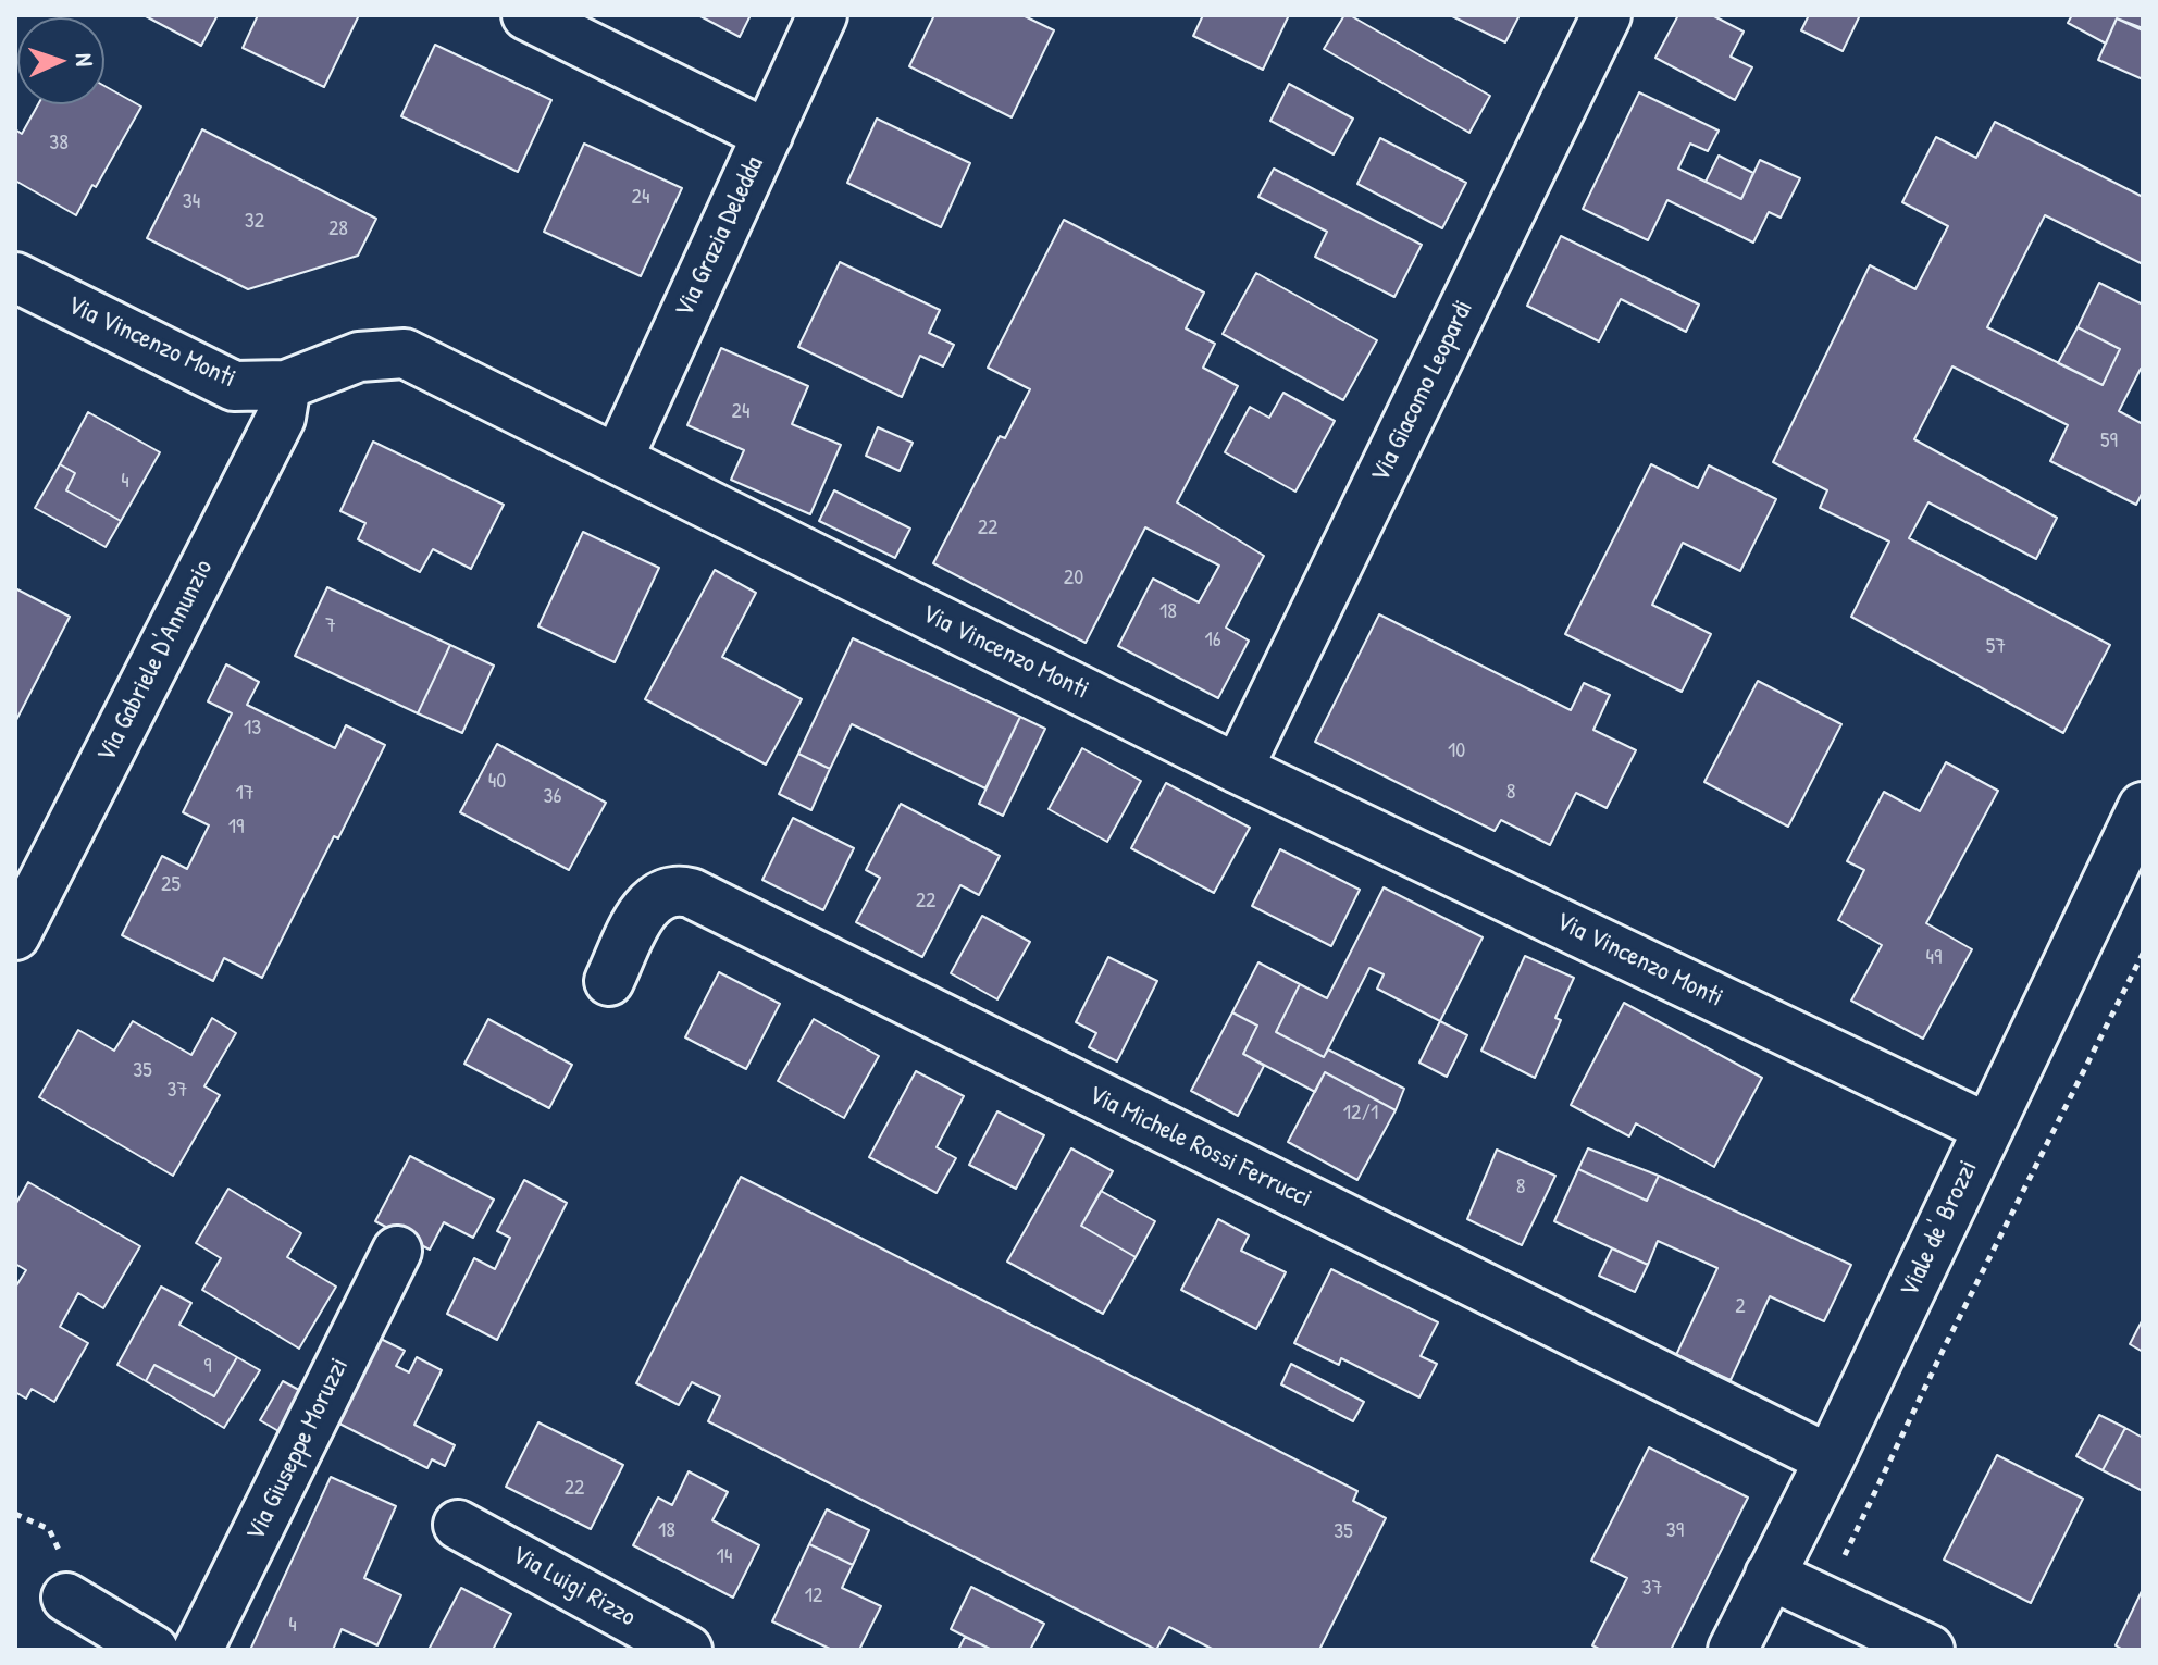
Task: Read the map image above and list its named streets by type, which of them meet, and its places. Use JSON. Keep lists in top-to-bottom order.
{
  "streets": {
    "street": [
      "Via Grazia Deledda",
      "Via Vincenzo Monti",
      "Via Giacomo Leopardi",
      "Via Gabriele D'Annunzio",
      "Via Michele Rossi Ferrucci",
      "Viale de' Brozzi",
      "Via Giuseppe Moruzzi",
      "Via Luigi Rizzo"
    ]
  },
  "crossings": [
    ["Via Grazia Deledda", "Via Vincenzo Monti"],
    ["Via Vincenzo Monti", "Via Giacomo Leopardi"],
    ["Via Vincenzo Monti", "Via Gabriele D'Annunzio"],
    ["Via Vincenzo Monti", "Viale de' Brozzi"],
    ["Via Michele Rossi Ferrucci", "Viale de' Brozzi"]
  ],
  "house_numbers": [
    "38",
    "24",
    "34",
    "32",
    "28",
    "24",
    "59",
    "4",
    "22",
    "20",
    "18",
    "7",
    "16",
    "57",
    "13",
    "10",
    "40",
    "8",
    "17",
    "36",
    "19",
    "25",
    "22",
    "49",
    "35",
    "37",
    "12/1",
    "8",
    "2",
    "9",
    "22",
    "18",
    "39",
    "35",
    "14",
    "37",
    "12",
    "4"
  ],
  "north": "right"
}
